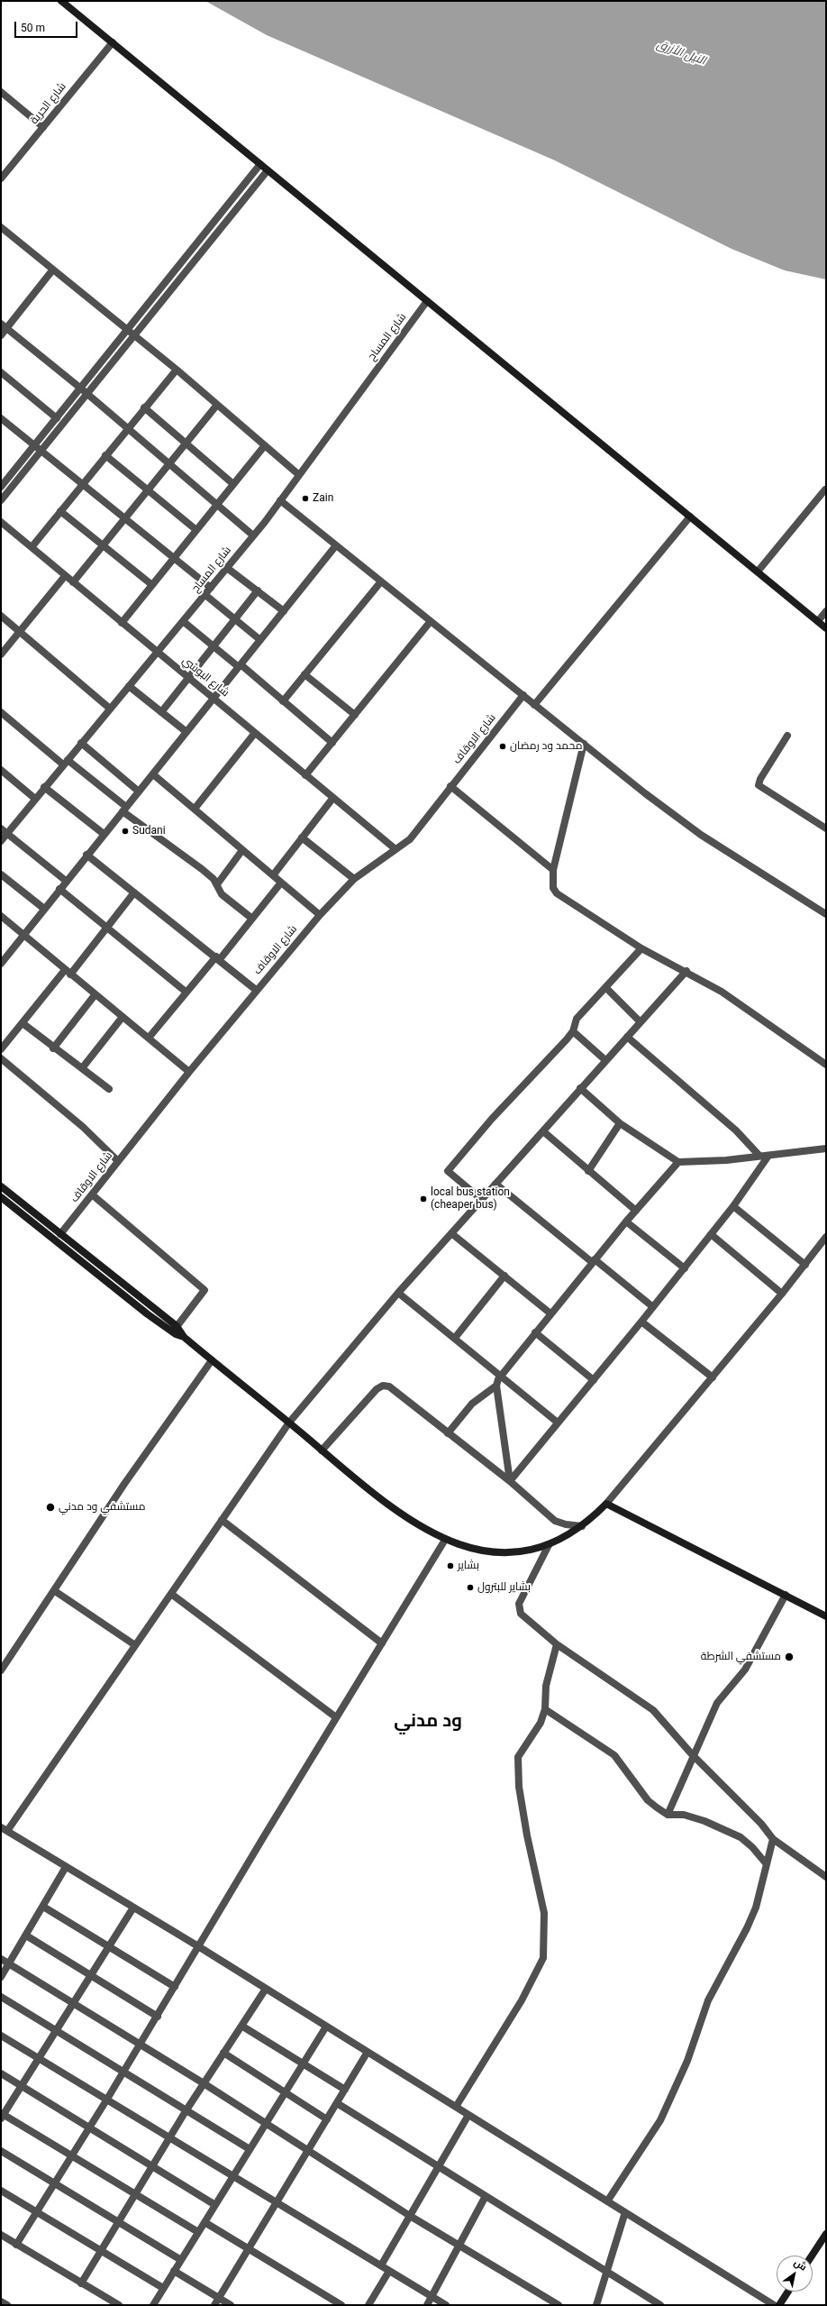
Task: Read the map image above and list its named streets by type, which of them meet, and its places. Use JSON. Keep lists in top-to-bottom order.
{
  "streets": {
    "street": [
      "شارع الحرية",
      "شارع المساح",
      "شارع البوشي",
      "شارع الاوقاف"
    ]
  },
  "crossings": [
    ["شارع المساح", "شارع البوشي"],
    ["شارع البوشي", "شارع الاوقاف"]
  ],
  "districts": ["ود مدني"],
  "water": ["النيل الأزرق"],
  "places": [
    "Zain",
    "محمد ود رمضان",
    "Sudani",
    "local bus station (cheaper bus)",
    "مستشفي ود مدني",
    "بشاير",
    "بشاير للبترول",
    "مستشفي الشرطة"
  ],
  "scale_bar": "50 m",
  "north": "top right"
}
